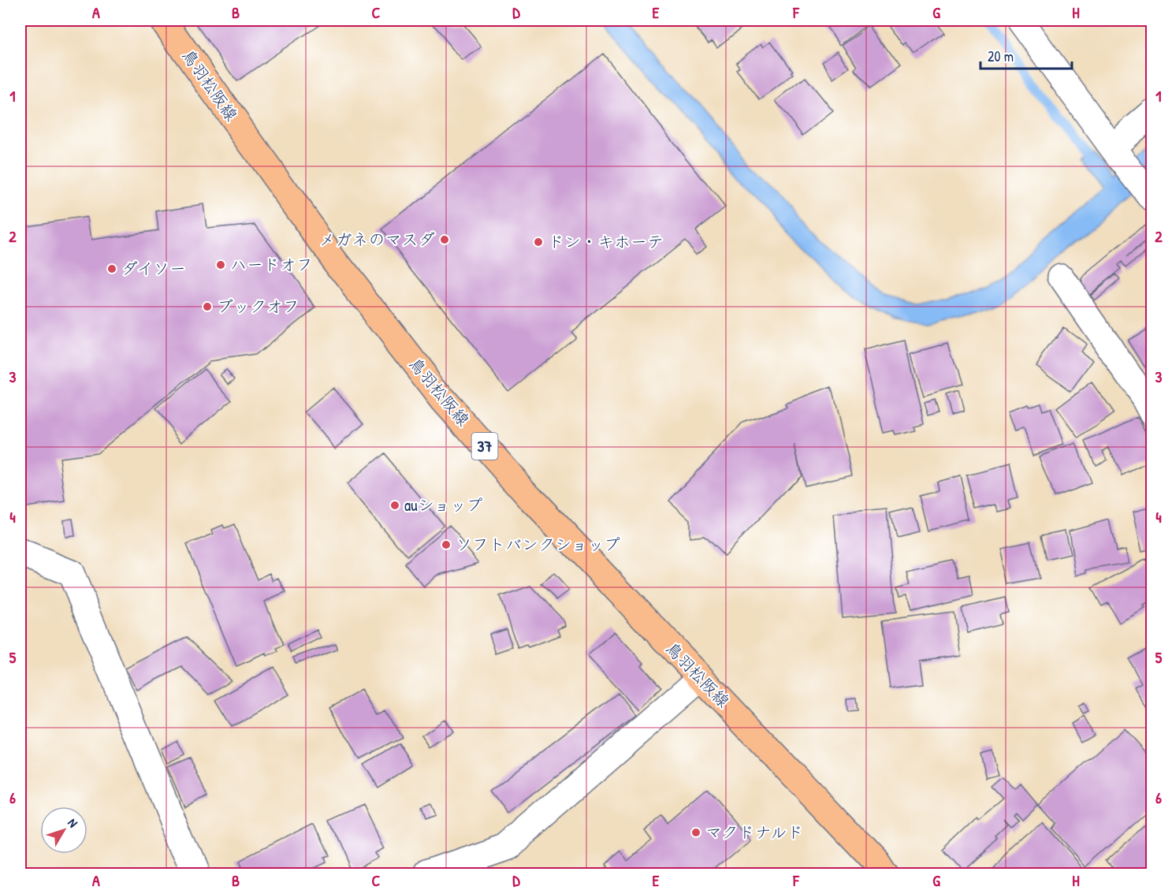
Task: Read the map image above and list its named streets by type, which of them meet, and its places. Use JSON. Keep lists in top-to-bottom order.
{
  "streets": {
    "main road": ["鳥羽松阪線", "37"]
  },
  "places": [
    "メガネのマスダ",
    "ドン・キホーテ",
    "ハードオフ",
    "ダイソー",
    "ブックオフ",
    "auショップ",
    "ソフトバンクショップ",
    "マクドナルド"
  ],
  "scale_bar": "20 m",
  "north": "top right",
  "grid": {
    "columns": [
      "A",
      "B",
      "C",
      "D",
      "E",
      "F",
      "G",
      "H"
    ],
    "rows": [
      "1",
      "2",
      "3",
      "4",
      "5",
      "6"
    ]
  }
}
